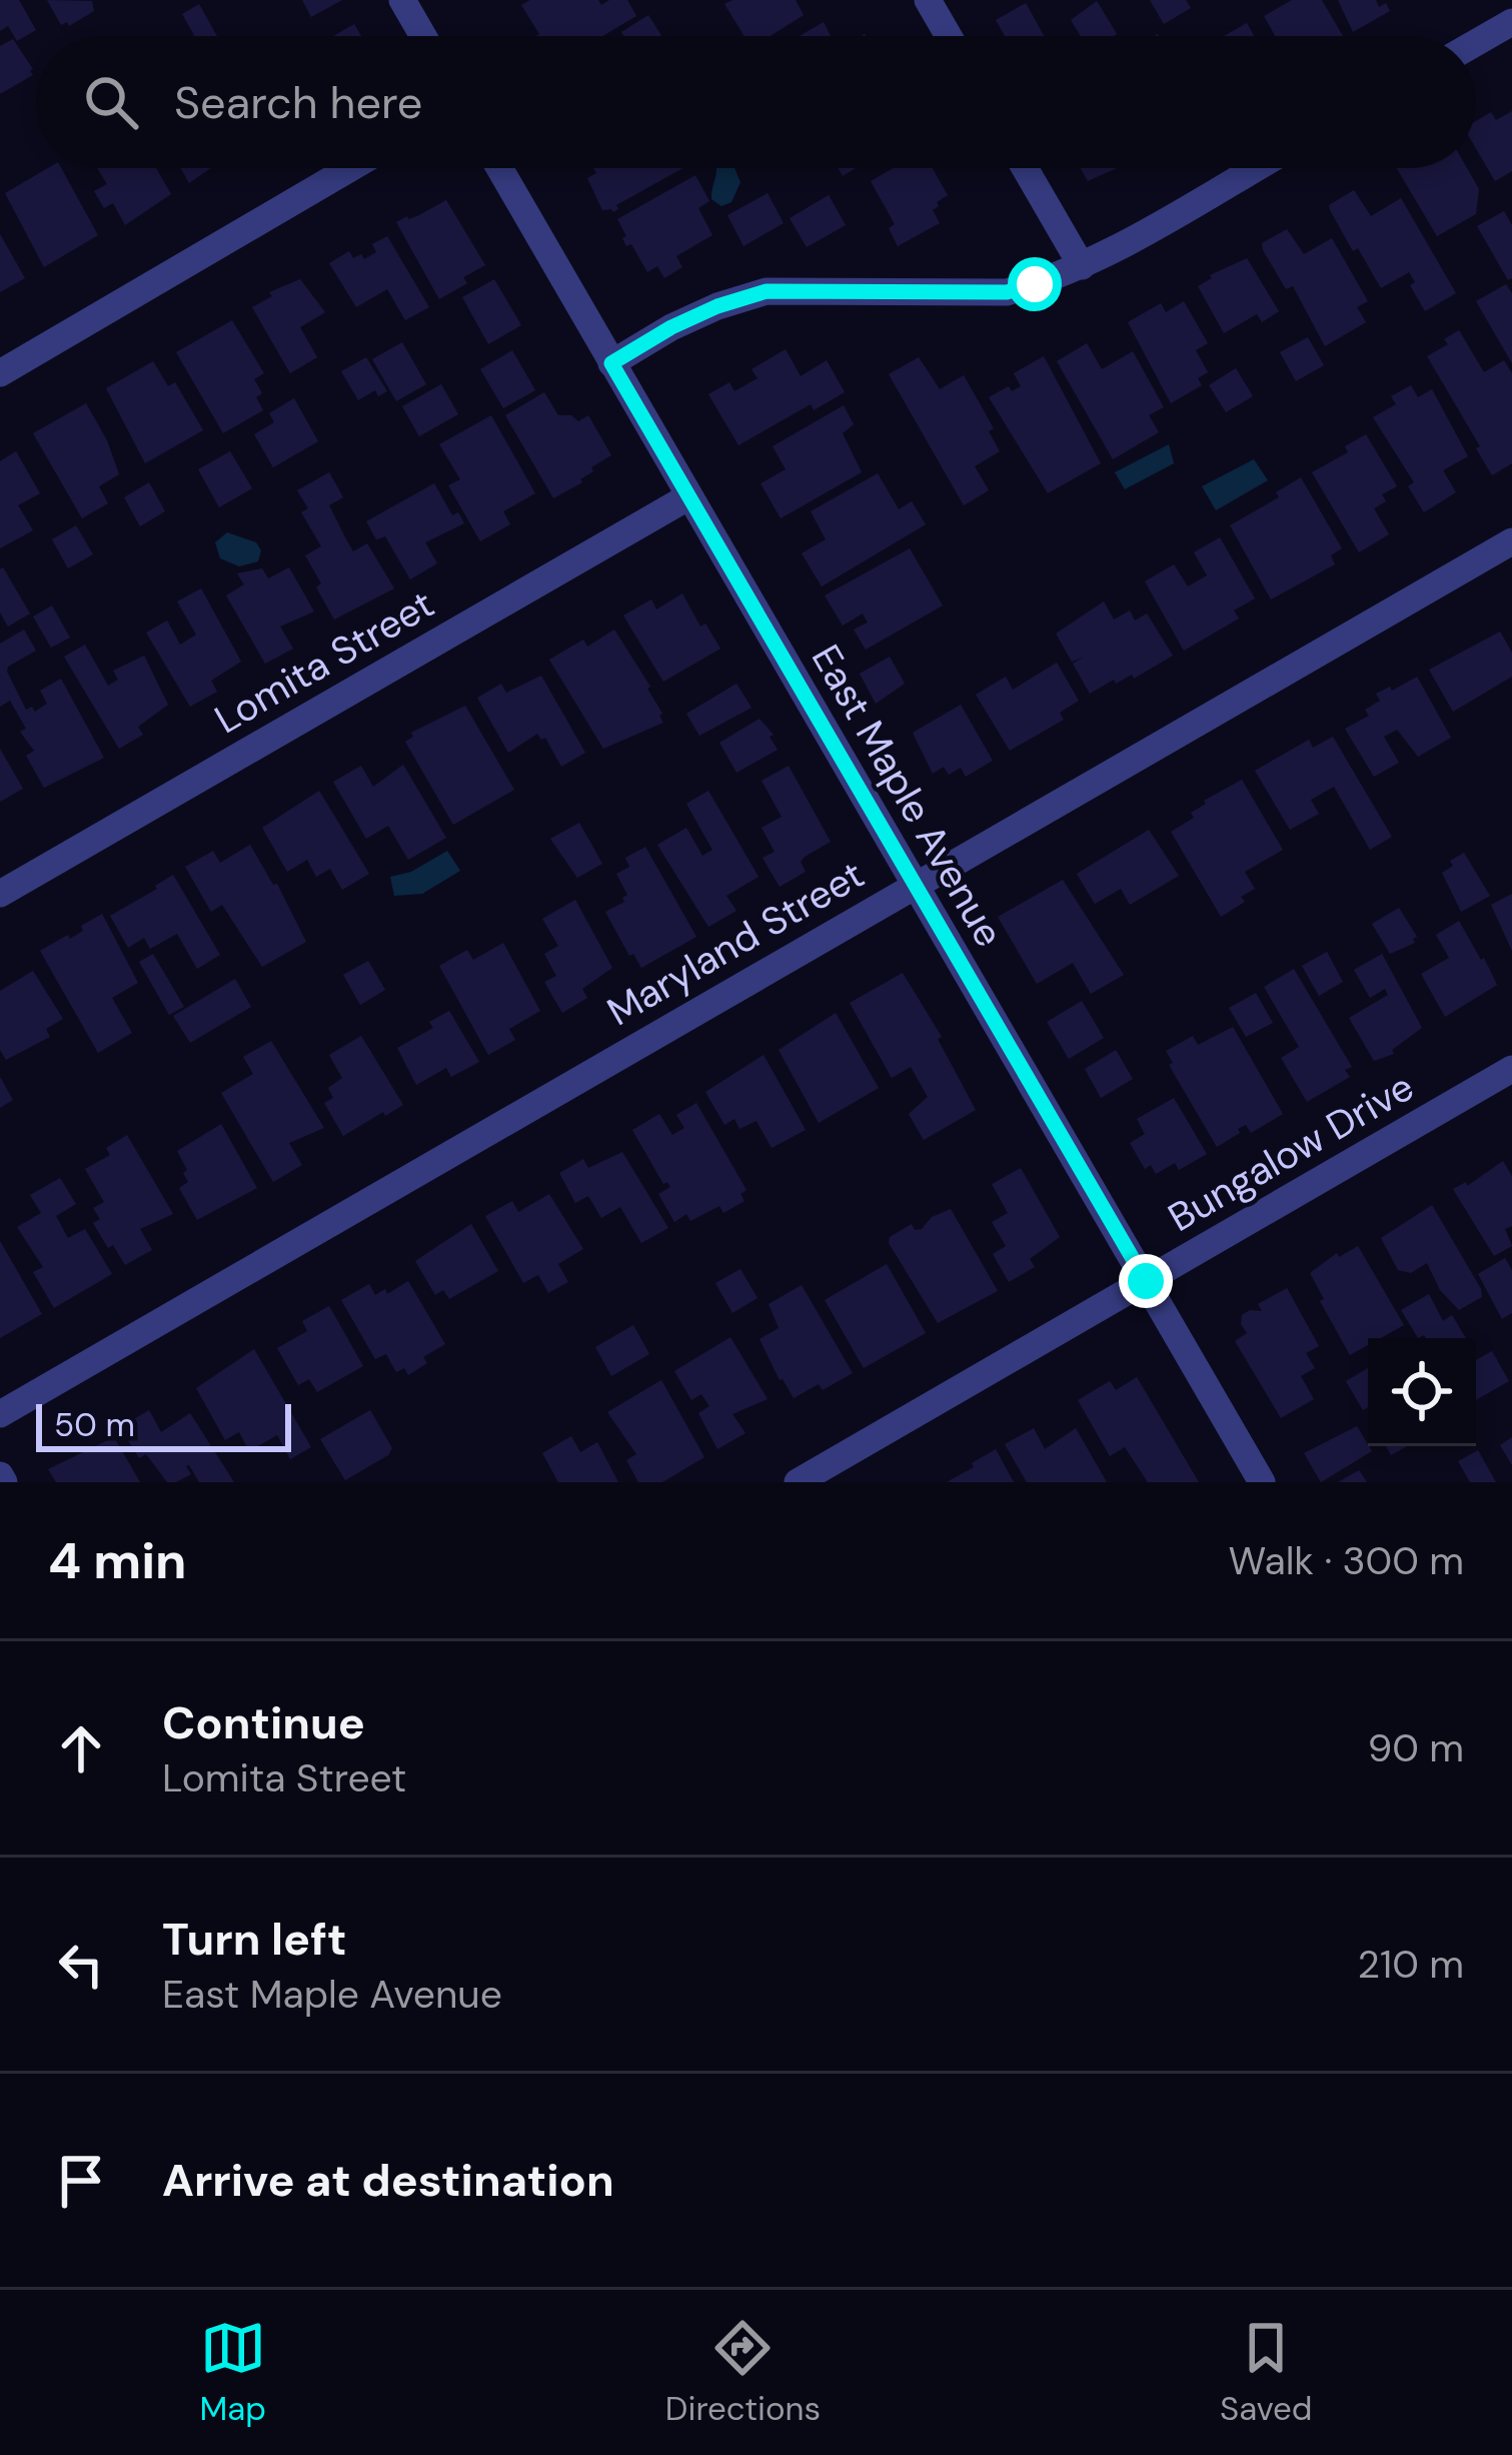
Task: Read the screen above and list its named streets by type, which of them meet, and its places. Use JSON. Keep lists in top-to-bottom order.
{
  "streets": {
    "street": [
      "Lomita Street",
      "East Maple Avenue",
      "Maryland Street",
      "Bungalow Drive"
    ]
  },
  "crossings": [
    ["Lomita Street", "East Maple Avenue"],
    ["East Maple Avenue", "Maryland Street"],
    ["East Maple Avenue", "Bungalow Drive"]
  ],
  "scale_bar": "50 m",
  "page": {
    "search": "Search here",
    "scale": "50 m",
    "heading": ["4 min", "Walk · 300 m"],
    "list": [
      ["Continue", "Lomita Street", "90 m"],
      ["Turn left", "East Maple Avenue", "210 m"],
      "Arrive at destination"
    ],
    "nav": ["Map", "Directions", "Saved"]
  }
}
